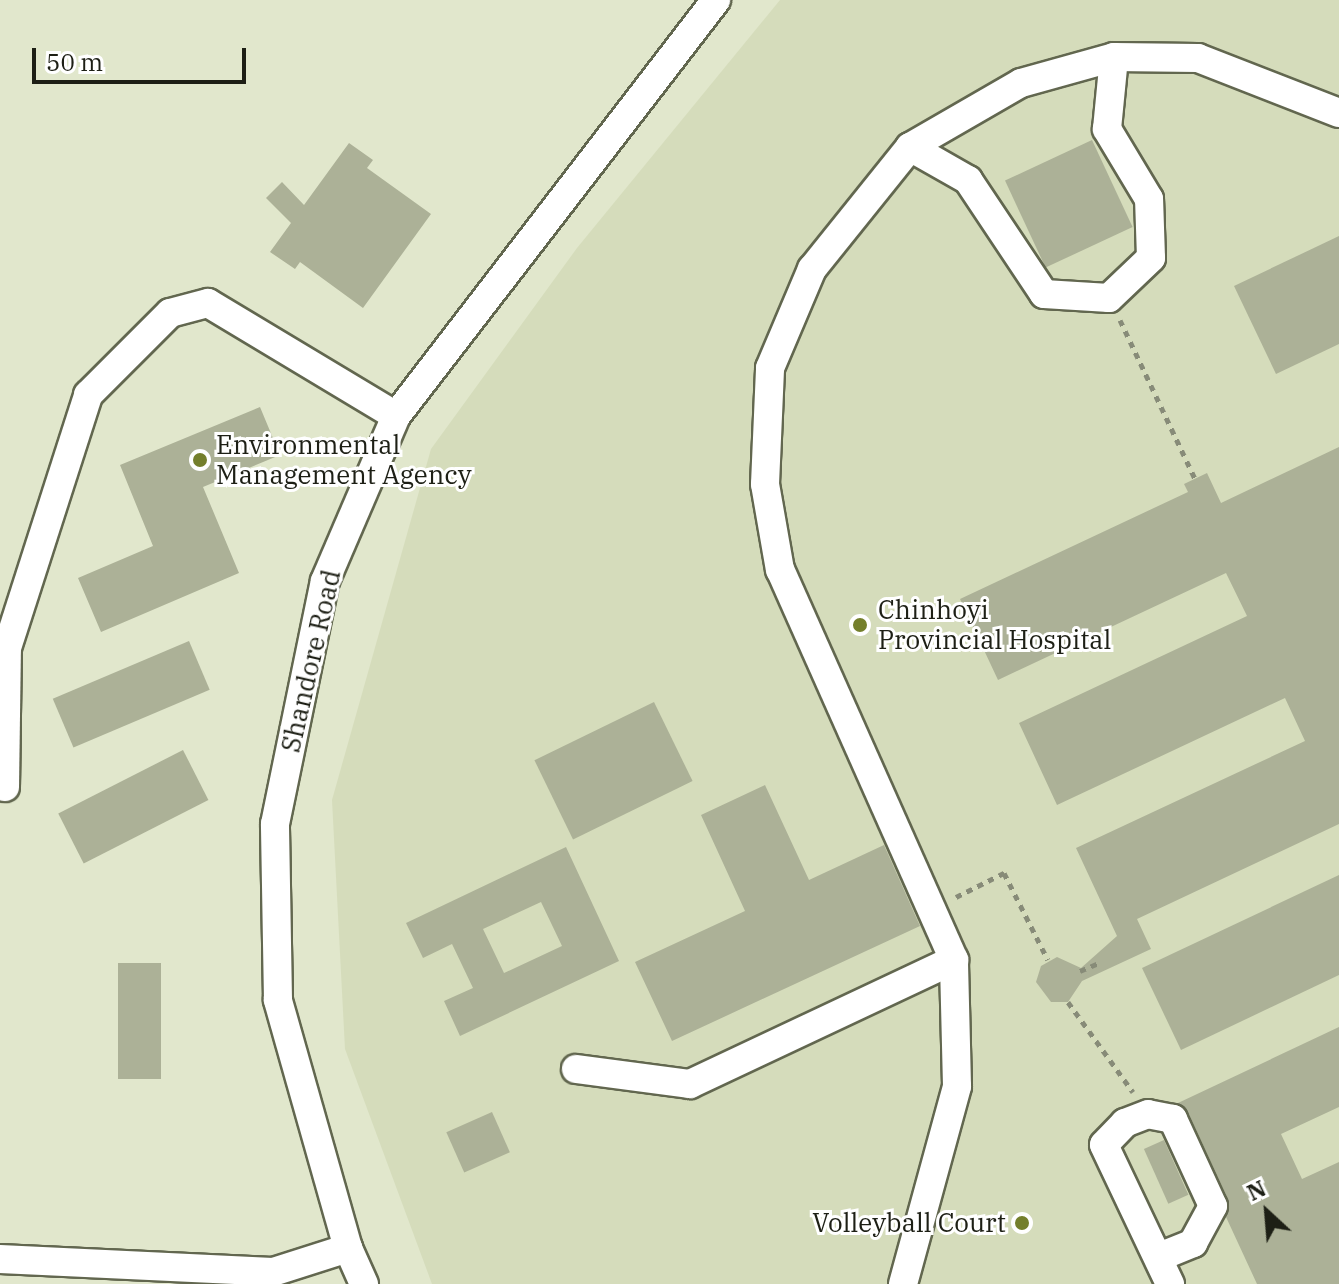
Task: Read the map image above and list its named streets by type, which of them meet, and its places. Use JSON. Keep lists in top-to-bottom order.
{
  "streets": {
    "street": ["Shandore Road"]
  },
  "places": ["Environmental Management Agency", "Chinhoyi Provincial Hospital", "Volleyball Court"],
  "scale_bar": "50 m",
  "north": "top left"
}
